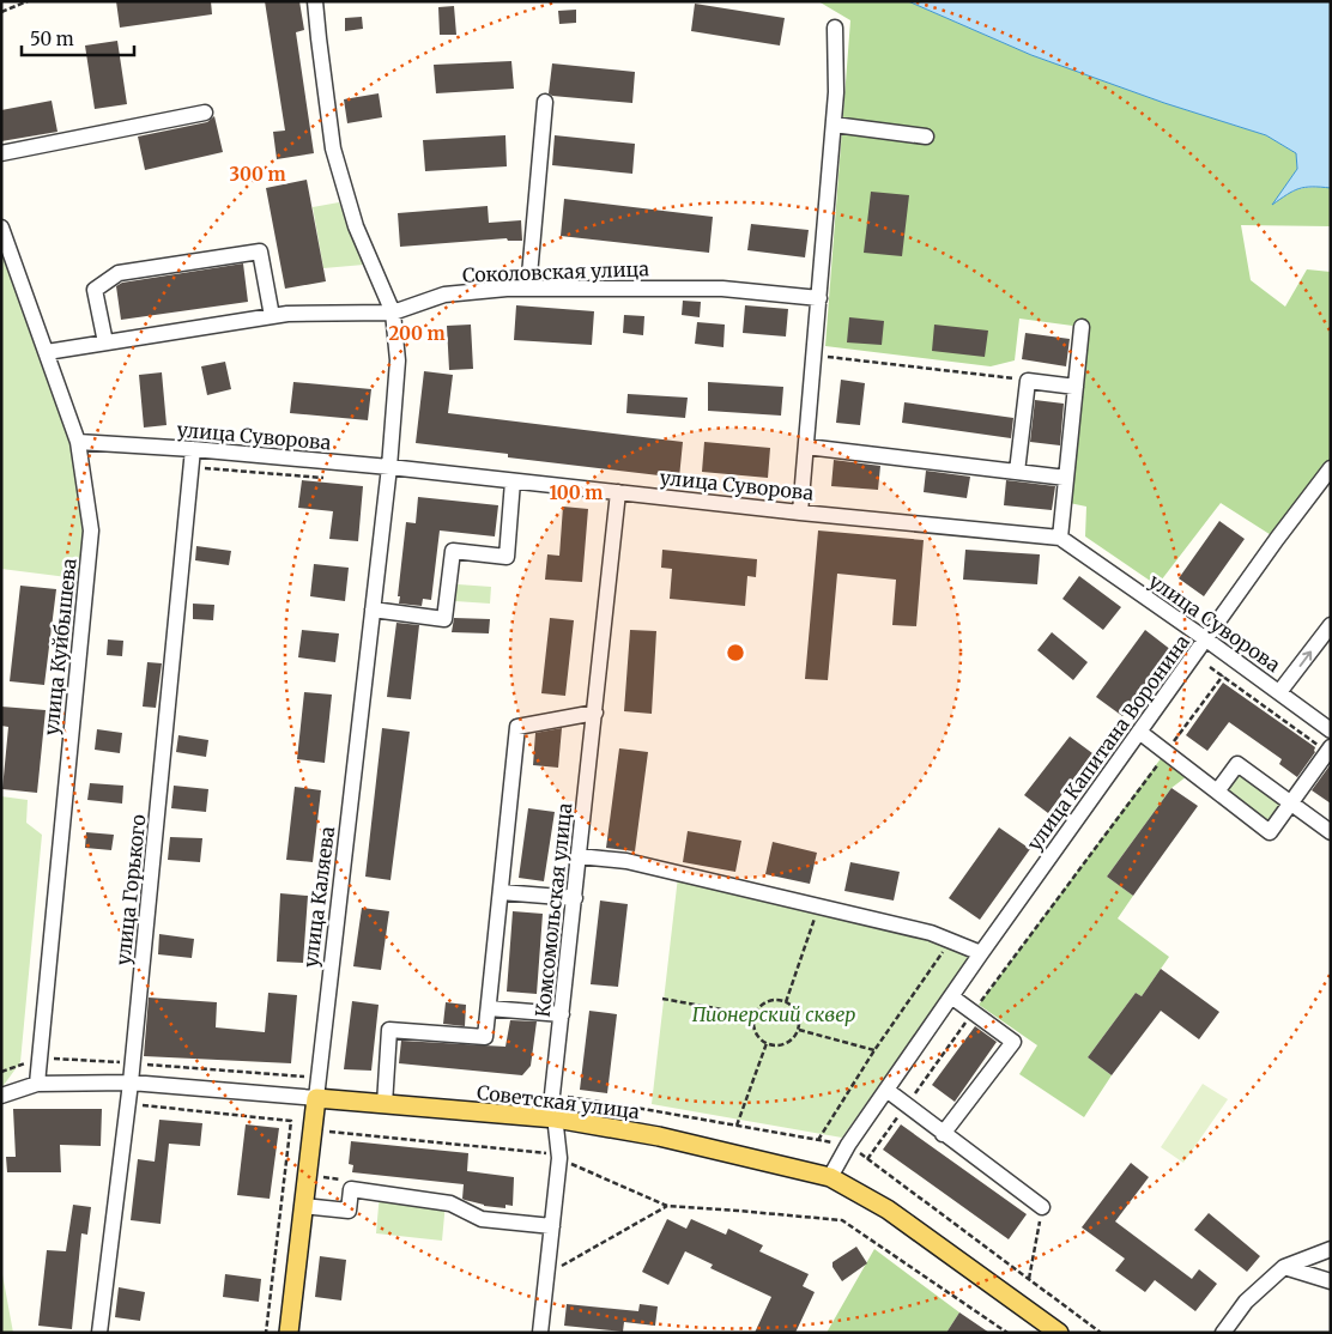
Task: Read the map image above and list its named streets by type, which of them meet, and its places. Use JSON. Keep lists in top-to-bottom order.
{
  "streets": {
    "main road": ["улица Каляева", "Советская улица"],
    "street": [
      "Соколовская улица",
      "улица Суворова",
      "улица Куйбышева",
      "улица Капитана Воронина",
      "улица Горького",
      "Комсомольская улица"
    ]
  },
  "crossings": [
    ["Соколовская улица", "улица Куйбышева"],
    ["Соколовская улица", "улица Каляева"],
    ["улица Суворова", "улица Куйбышева"],
    ["улица Суворова", "улица Капитана Воронина"],
    ["улица Суворова", "улица Горького"],
    ["улица Суворова", "улица Каляева"],
    ["улица Суворова", "Комсомольская улица"],
    ["улица Куйбышева", "Советская улица"],
    ["улица Капитана Воронина", "Советская улица"],
    ["улица Горького", "Советская улица"],
    ["улица Каляева", "Советская улица"],
    ["Комсомольская улица", "Советская улица"]
  ],
  "parks": ["Пионерский сквер"],
  "scale_bar": "50 m",
  "rings": ["300 m", "200 m", "100 m"]
}
